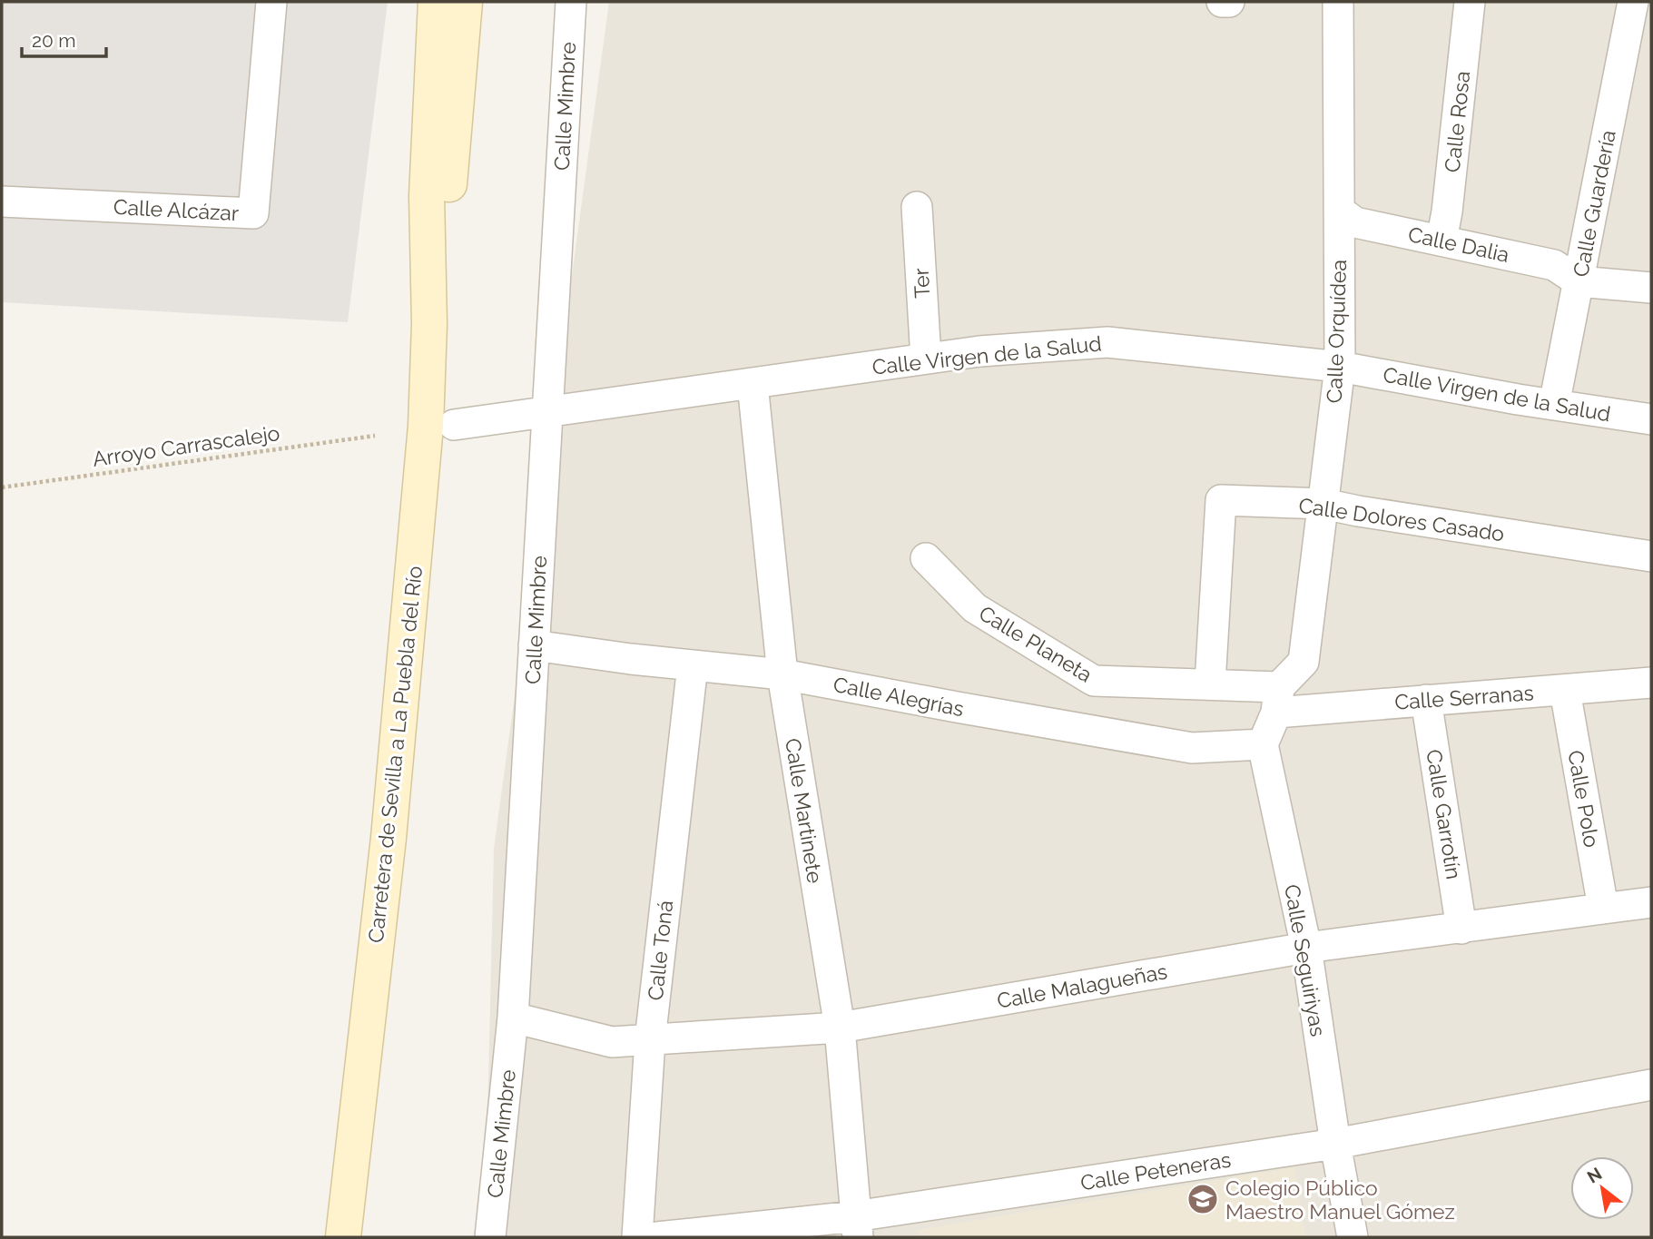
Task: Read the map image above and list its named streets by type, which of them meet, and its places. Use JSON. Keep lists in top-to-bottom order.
{
  "streets": {
    "main road": ["Carretera de Sevilla a La Puebla del Río"],
    "street": [
      "Calle Mimbre",
      "Calle Rosa",
      "Calle Guardería",
      "Calle Alcázar",
      "Calle Dalia",
      "Ter",
      "Calle Orquídea",
      "Calle Virgen de la Salud",
      "Calle Dolores Casado",
      "Calle Planeta",
      "Calle Alegrías",
      "Calle Serranas",
      "Calle Polo",
      "Calle Martinete",
      "Calle Garrotín",
      "Calle Toná",
      "Calle Seguiriyas",
      "Calle Malagueñas",
      "Calle Peteneras"
    ],
    "path": ["Arroyo Carrascalejo"]
  },
  "crossings": [
    ["Calle Mimbre", "Calle Virgen de la Salud"],
    ["Calle Mimbre", "Calle Alegrías"],
    ["Calle Mimbre", "Calle Malagueñas"],
    ["Calle Rosa", "Calle Dalia"],
    ["Calle Guardería", "Calle Dalia"],
    ["Calle Guardería", "Calle Virgen de la Salud"],
    ["Calle Dalia", "Calle Orquídea"],
    ["Ter", "Calle Virgen de la Salud"],
    ["Calle Orquídea", "Calle Virgen de la Salud"],
    ["Calle Orquídea", "Calle Dolores Casado"],
    ["Calle Orquídea", "Calle Planeta"],
    ["Calle Orquídea", "Calle Serranas"],
    ["Calle Virgen de la Salud", "Calle Martinete"],
    ["Calle Dolores Casado", "Calle Planeta"],
    ["Calle Planeta", "Calle Serranas"],
    ["Calle Alegrías", "Calle Martinete"],
    ["Calle Alegrías", "Calle Toná"],
    ["Calle Alegrías", "Calle Seguiriyas"],
    ["Calle Serranas", "Calle Polo"],
    ["Calle Serranas", "Calle Garrotín"],
    ["Calle Polo", "Calle Malagueñas"],
    ["Calle Martinete", "Calle Malagueñas"],
    ["Calle Martinete", "Calle Peteneras"],
    ["Calle Garrotín", "Calle Malagueñas"],
    ["Calle Toná", "Calle Malagueñas"],
    ["Calle Seguiriyas", "Calle Malagueñas"],
    ["Calle Seguiriyas", "Calle Peteneras"]
  ],
  "places": {
    "school or university": ["Colegio Público Maestro Manuel Gómez"]
  },
  "scale_bar": "20 m",
  "north": "top left"
}
